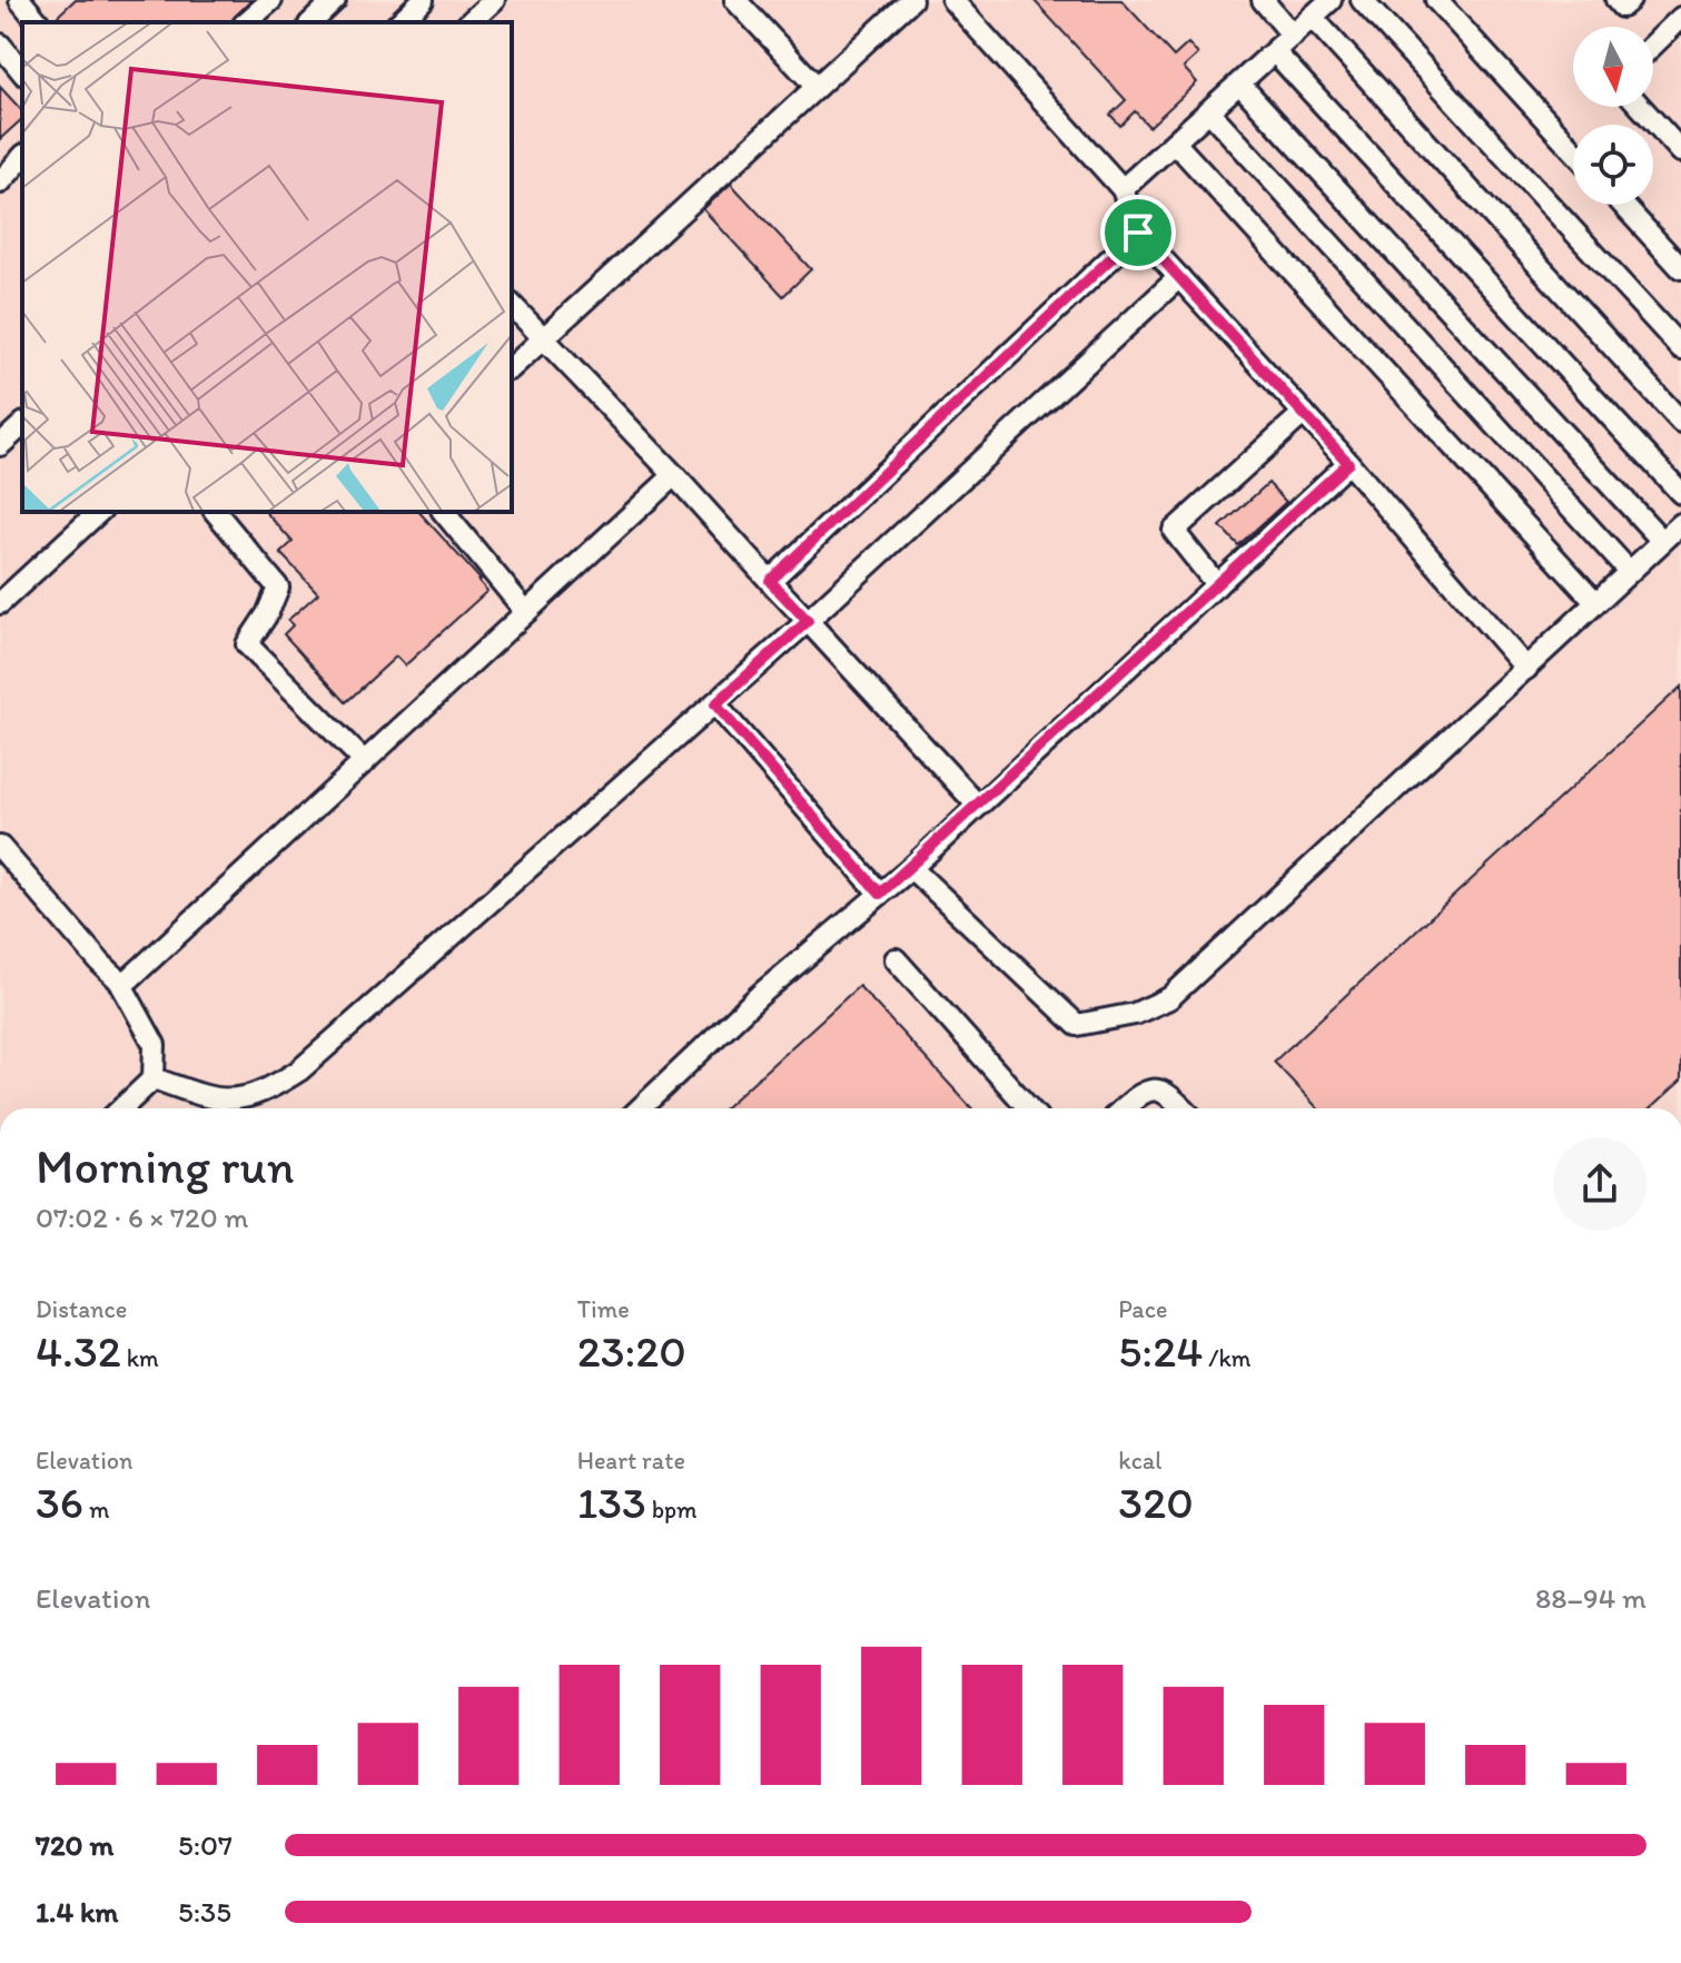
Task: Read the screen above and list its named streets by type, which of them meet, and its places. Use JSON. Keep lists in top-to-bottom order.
{
  "north": "bottom",
  "page": {
    "heading": ["Morning run", "07:02 · 6 × 720 m"],
    "stats": [
      ["Distance", "4.32 km"],
      ["Time", "23:20"],
      ["Pace", "5:24 /km"],
      ["Elevation", "36 m"],
      ["Heart rate", "133 bpm"],
      ["kcal", "320"]
    ],
    "chart": ["Elevation", "88–94 m"],
    "list": [
      {
        "name": "720 m",
        "note": "5:07"
      },
      {
        "name": "1.4 km",
        "note": "5:35"
      }
    ]
  }
}
